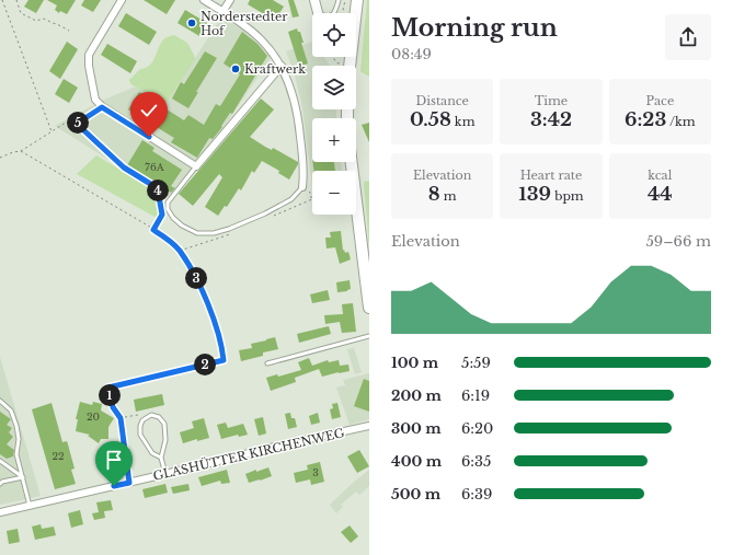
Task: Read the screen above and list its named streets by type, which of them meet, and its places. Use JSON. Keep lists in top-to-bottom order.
{
  "streets": {
    "street": ["GLASHÜTTER KIRCHENWEG"]
  },
  "places": ["Norderstedter Hof", "Kraftwerk"],
  "house_numbers": [
    "76A",
    "20",
    "22",
    "3"
  ],
  "page": {
    "heading": ["Morning run", "08:49"],
    "map_buttons": ["+", "−"],
    "stats": [
      ["Distance", "0.58 km"],
      ["Time", "3:42"],
      ["Pace", "6:23 /km"],
      ["Elevation", "8 m"],
      ["Heart rate", "139 bpm"],
      ["kcal", "44"]
    ],
    "pins": [
      "5",
      "4",
      "3",
      "2",
      "1"
    ],
    "chart": ["Elevation", "59–66 m"],
    "list": [
      {
        "name": "100 m",
        "note": "5:59"
      },
      {
        "name": "200 m",
        "note": "6:19"
      },
      {
        "name": "300 m",
        "note": "6:20"
      },
      {
        "name": "400 m",
        "note": "6:35"
      },
      {
        "name": "500 m",
        "note": "6:39"
      }
    ]
  }
}
